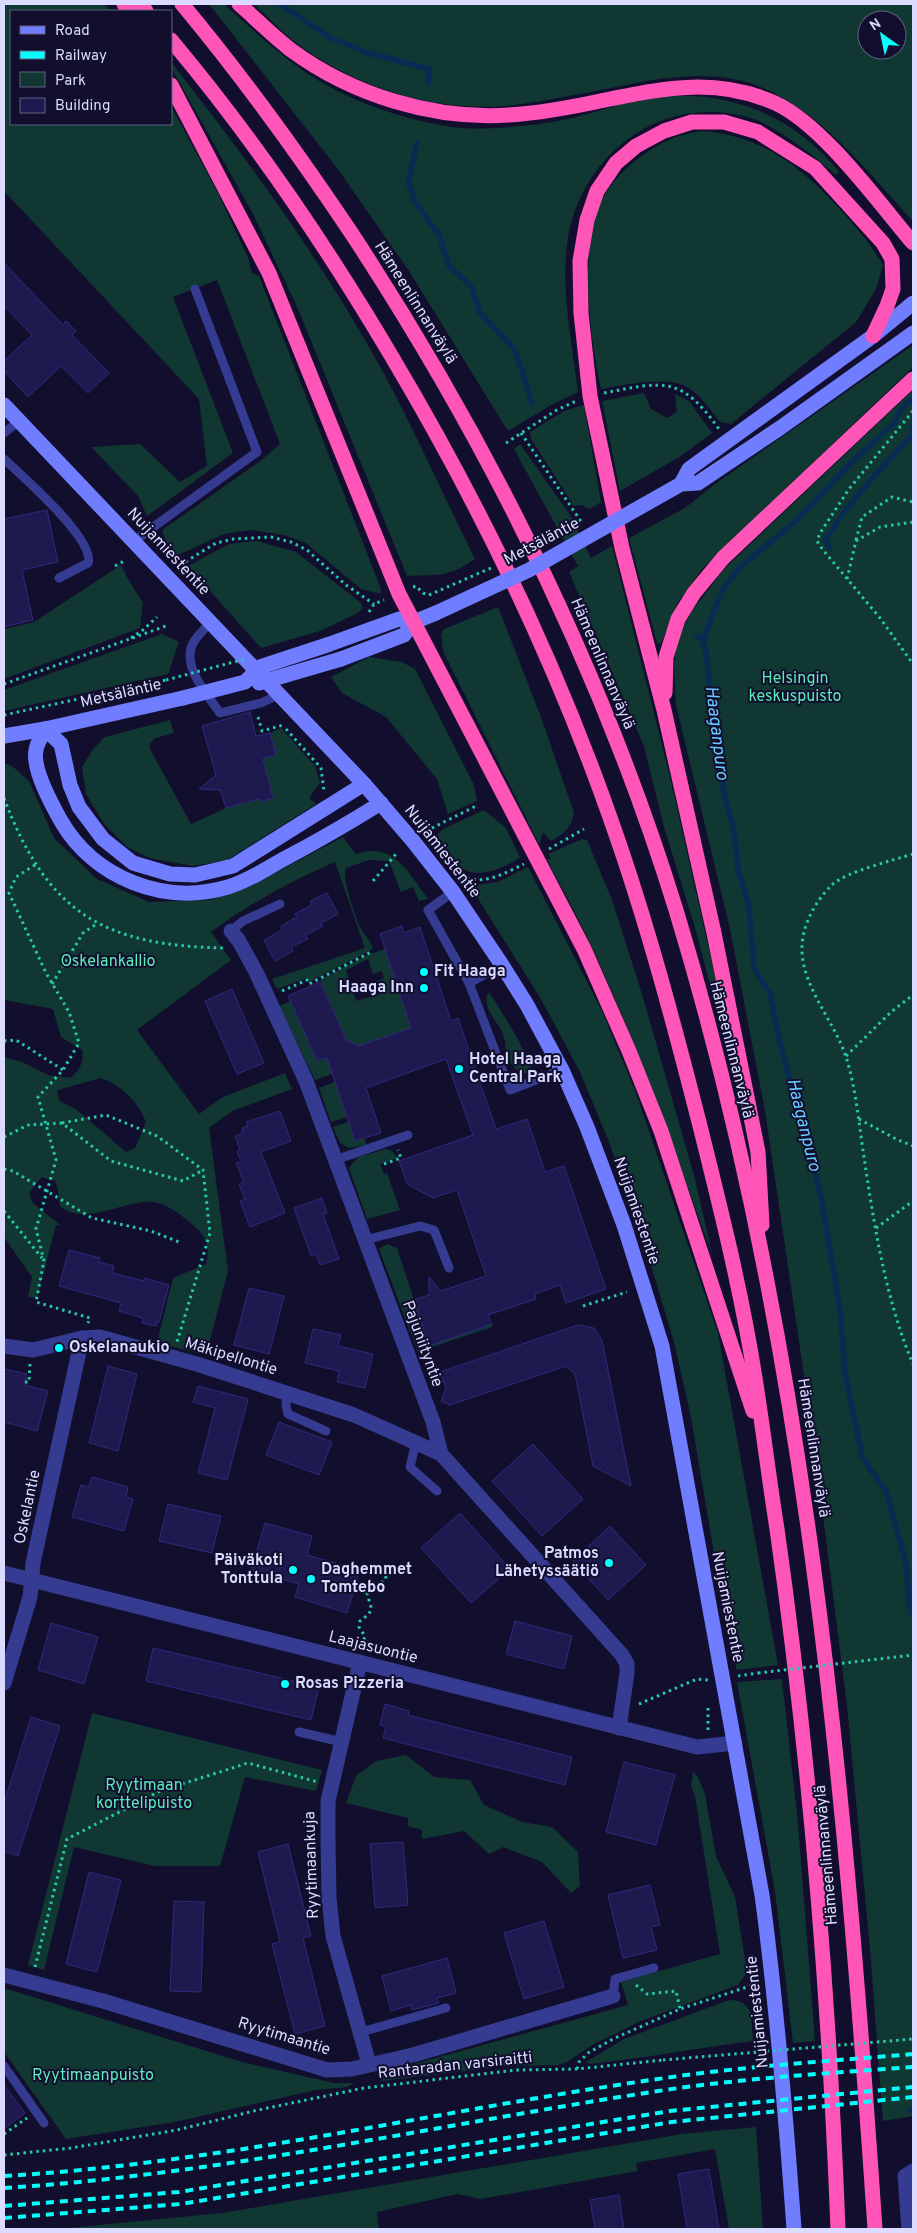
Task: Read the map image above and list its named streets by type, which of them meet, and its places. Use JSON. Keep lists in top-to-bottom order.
{
  "streets": {
    "highway": ["Hämeenlinnanväylä"],
    "main road": ["Metsäläntie", "Nuijamiestentie"],
    "street": [
      "Pajuniityntie",
      "Mäkipellontie",
      "Oskelantie",
      "Laajasuontie",
      "Ryytimaankuja",
      "Ryytimaantie"
    ],
    "path": ["Rantaradan varsiraitti"]
  },
  "crossings": [
    ["Nuijamiestentie", "Laajasuontie"],
    ["Pajuniityntie", "Mäkipellontie"],
    ["Pajuniityntie", "Laajasuontie"],
    ["Mäkipellontie", "Oskelantie"],
    ["Oskelantie", "Laajasuontie"],
    ["Laajasuontie", "Ryytimaankuja"],
    ["Ryytimaankuja", "Ryytimaantie"]
  ],
  "water": ["Haaganpuro"],
  "parks": [
    "Helsingin keskuspuisto",
    "Oskelankallio",
    "Ryytimaan korttelipuisto",
    "Ryytimaanpuisto"
  ],
  "places": [
    "Fit Haaga",
    "Haaga Inn",
    "Hotel Haaga Central Park",
    "Oskelanaukio",
    "Patmos Lähetyssäätiö",
    "Päiväkoti Tonttula",
    "Daghemmet Tomtebo",
    "Rosas Pizzeria"
  ],
  "legend": [
    "Road",
    "Railway",
    "Park",
    "Building"
  ],
  "north": "top left"
}
